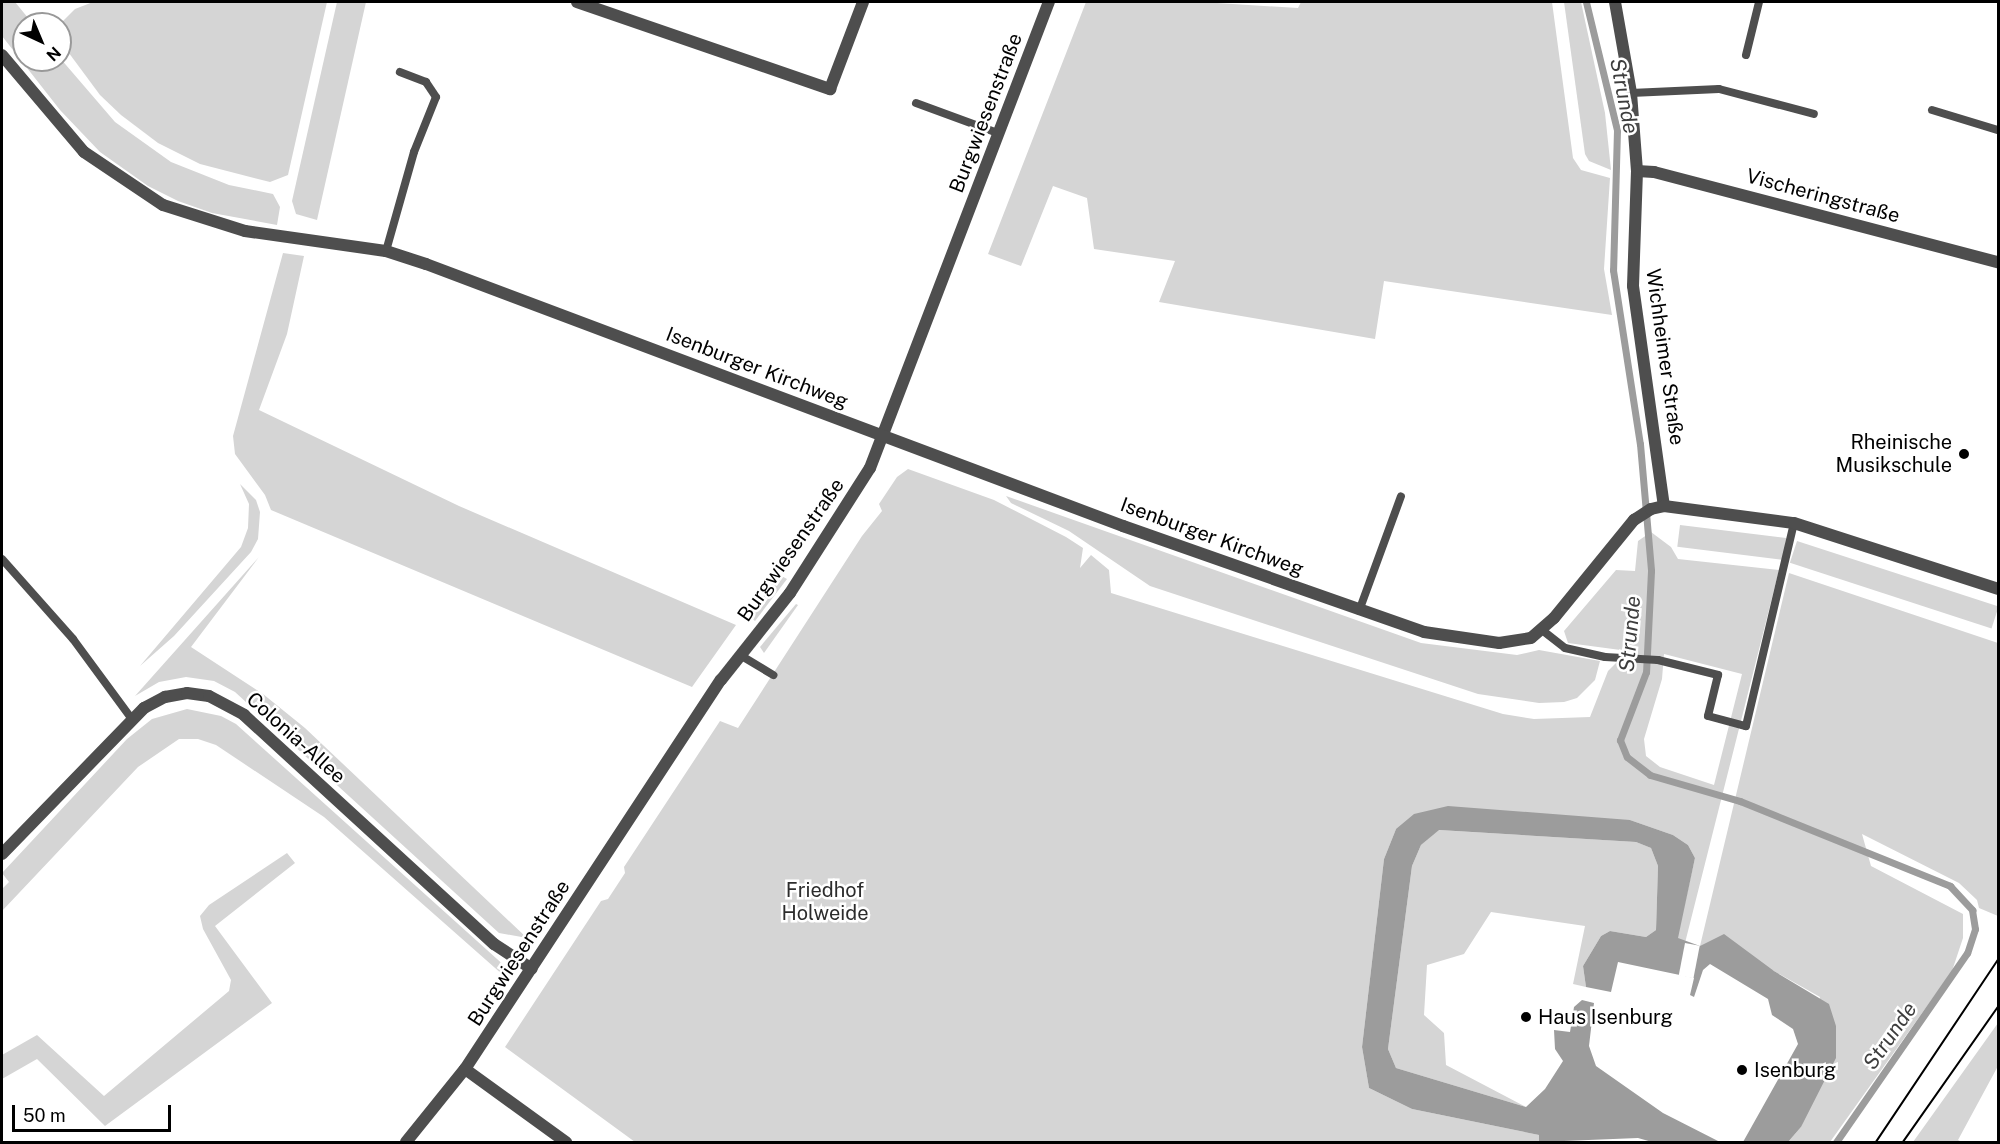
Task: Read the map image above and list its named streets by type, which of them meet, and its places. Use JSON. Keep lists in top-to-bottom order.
{
  "streets": {
    "street": [
      "Burgwiesenstraße",
      "Vischeringstraße",
      "Wichheimer Straße",
      "Isenburger Kirchweg",
      "Colonia-Allee"
    ]
  },
  "crossings": [
    ["Burgwiesenstraße", "Isenburger Kirchweg"],
    ["Burgwiesenstraße", "Colonia-Allee"],
    ["Vischeringstraße", "Wichheimer Straße"]
  ],
  "water": ["Strunde"],
  "parks": ["Friedhof Holweide"],
  "places": ["Rheinische Musikschule", "Haus Isenburg", "Isenburg"],
  "scale_bar": "50 m",
  "north": "bottom right"
}
